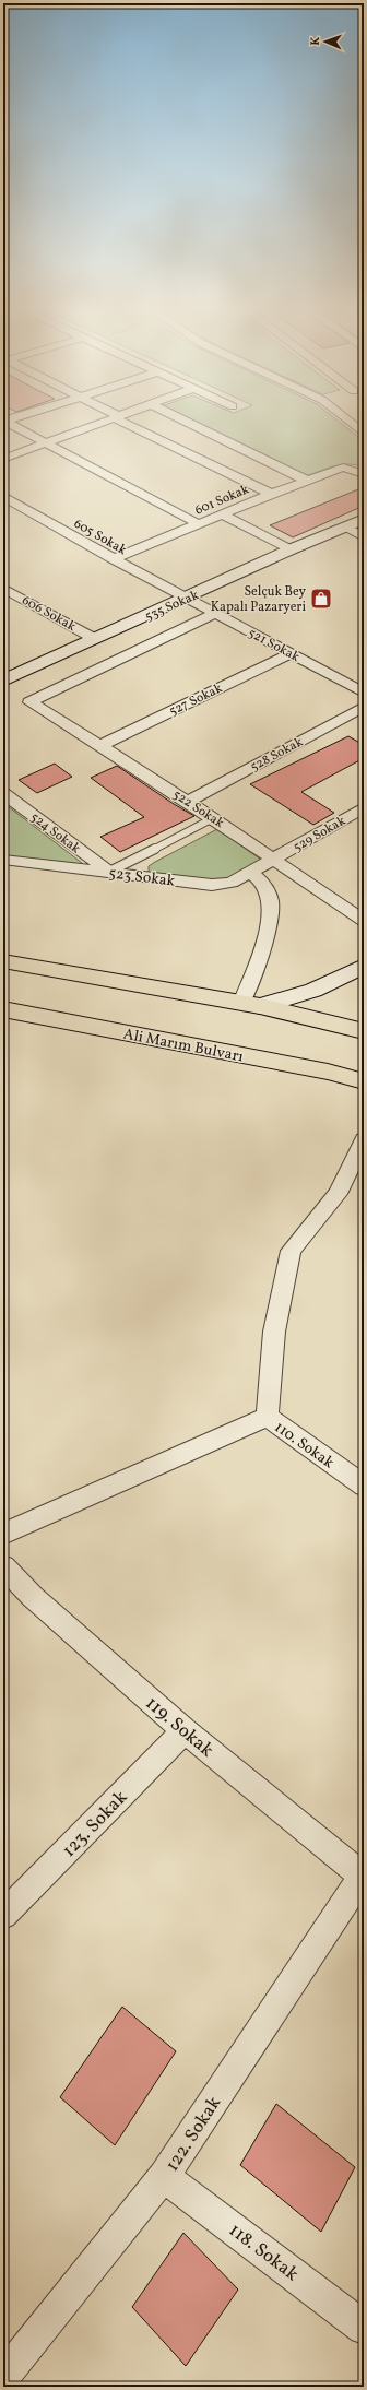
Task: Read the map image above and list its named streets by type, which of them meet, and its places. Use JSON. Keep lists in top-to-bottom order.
{
  "streets": {
    "main road": ["Ali Marım Bulvarı"],
    "street": [
      "601 Sokak",
      "605 Sokak",
      "535 Sokak",
      "606 Sokak",
      "521 Sokak",
      "527 Sokak",
      "528 Sokak",
      "522 Sokak",
      "524 Sokak",
      "529 Sokak",
      "523 Sokak",
      "110. Sokak",
      "119. Sokak",
      "123. Sokak",
      "122. Sokak",
      "118. Sokak"
    ]
  },
  "crossings": [
    ["601 Sokak", "605 Sokak"],
    ["605 Sokak", "535 Sokak"],
    ["605 Sokak", "521 Sokak"],
    ["535 Sokak", "606 Sokak"],
    ["535 Sokak", "521 Sokak"],
    ["521 Sokak", "527 Sokak"],
    ["521 Sokak", "522 Sokak"],
    ["527 Sokak", "522 Sokak"],
    ["528 Sokak", "522 Sokak"],
    ["522 Sokak", "529 Sokak"],
    ["522 Sokak", "523 Sokak"],
    ["524 Sokak", "523 Sokak"],
    ["529 Sokak", "523 Sokak"],
    ["119. Sokak", "123. Sokak"],
    ["119. Sokak", "122. Sokak"],
    ["122. Sokak", "118. Sokak"]
  ],
  "places": {
    "shop": ["Selçuk Bey Kapalı Pazaryeri"]
  },
  "north": "left"
}
